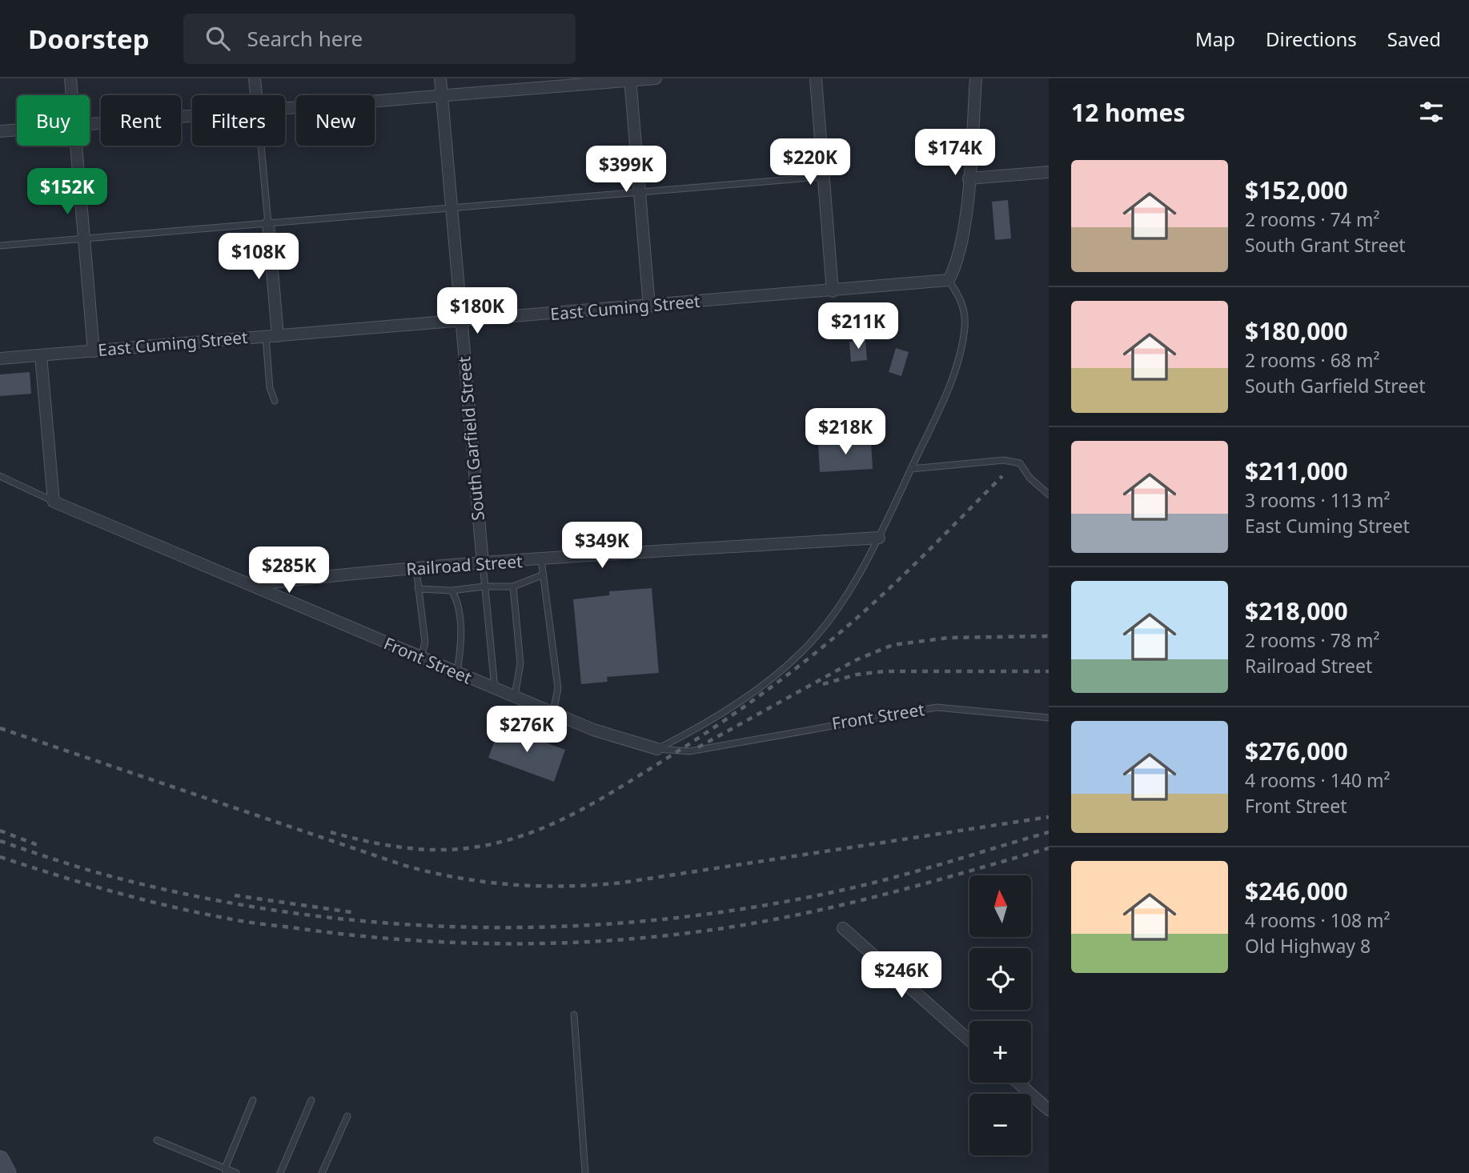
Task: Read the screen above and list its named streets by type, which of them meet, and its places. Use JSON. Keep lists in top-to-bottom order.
{
  "streets": {
    "street": [
      "East Cuming Street",
      "South Garfield Street",
      "Railroad Street",
      "Front Street"
    ]
  },
  "crossings": [
    ["East Cuming Street", "South Garfield Street"],
    ["South Garfield Street", "Railroad Street"],
    ["Railroad Street", "Front Street"]
  ],
  "north": "top",
  "page": {
    "header": "Doorstep",
    "search": "Search here",
    "nav": ["Map", "Directions", "Saved"],
    "heading": "12 homes",
    "chip": [
      "Buy",
      "Rent",
      "Filters",
      "New"
    ],
    "price": [
      "$174K",
      "$220K",
      "$399K",
      "$152K",
      "$108K",
      "$180K",
      "$211K",
      "$218K",
      "$349K",
      "$285K",
      "$276K",
      "$246K"
    ],
    "list": [
      {
        "name": "$152,000",
        "note": "2 rooms · 74 m² · South Grant Street"
      },
      {
        "name": "$180,000",
        "note": "2 rooms · 68 m² · South Garfield Street"
      },
      {
        "name": "$211,000",
        "note": "3 rooms · 113 m² · East Cuming Street"
      },
      {
        "name": "$218,000",
        "note": "2 rooms · 78 m² · Railroad Street"
      },
      {
        "name": "$276,000",
        "note": "4 rooms · 140 m² · Front Street"
      },
      {
        "name": "$246,000",
        "note": "4 rooms · 108 m² · Old Highway 8"
      }
    ],
    "map_buttons": ["+", "−"]
  }
}
